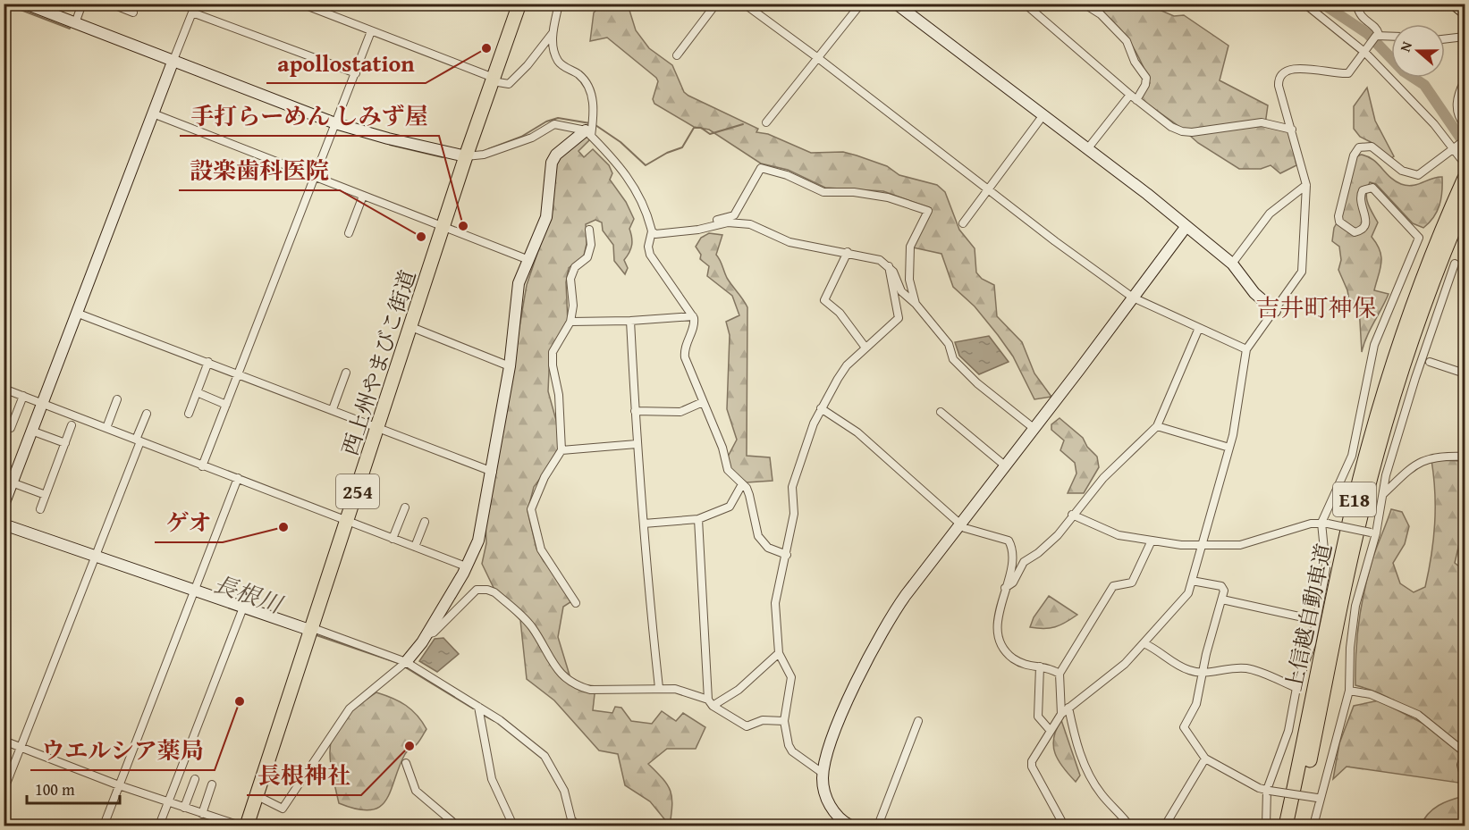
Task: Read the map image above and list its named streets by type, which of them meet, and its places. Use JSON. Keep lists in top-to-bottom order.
{
  "streets": {
    "highway": [
      "西上州やまびこ街道",
      "254",
      "E18",
      "上信越自動車道"
    ]
  },
  "districts": ["吉井町神保"],
  "water": ["長根川"],
  "places": [
    "apollostation",
    "手打らーめん しみず屋",
    "設楽歯科医院",
    "ゲオ",
    "ウエルシア薬局",
    "長根神社"
  ],
  "scale_bar": "100 m",
  "north": "left"
}
